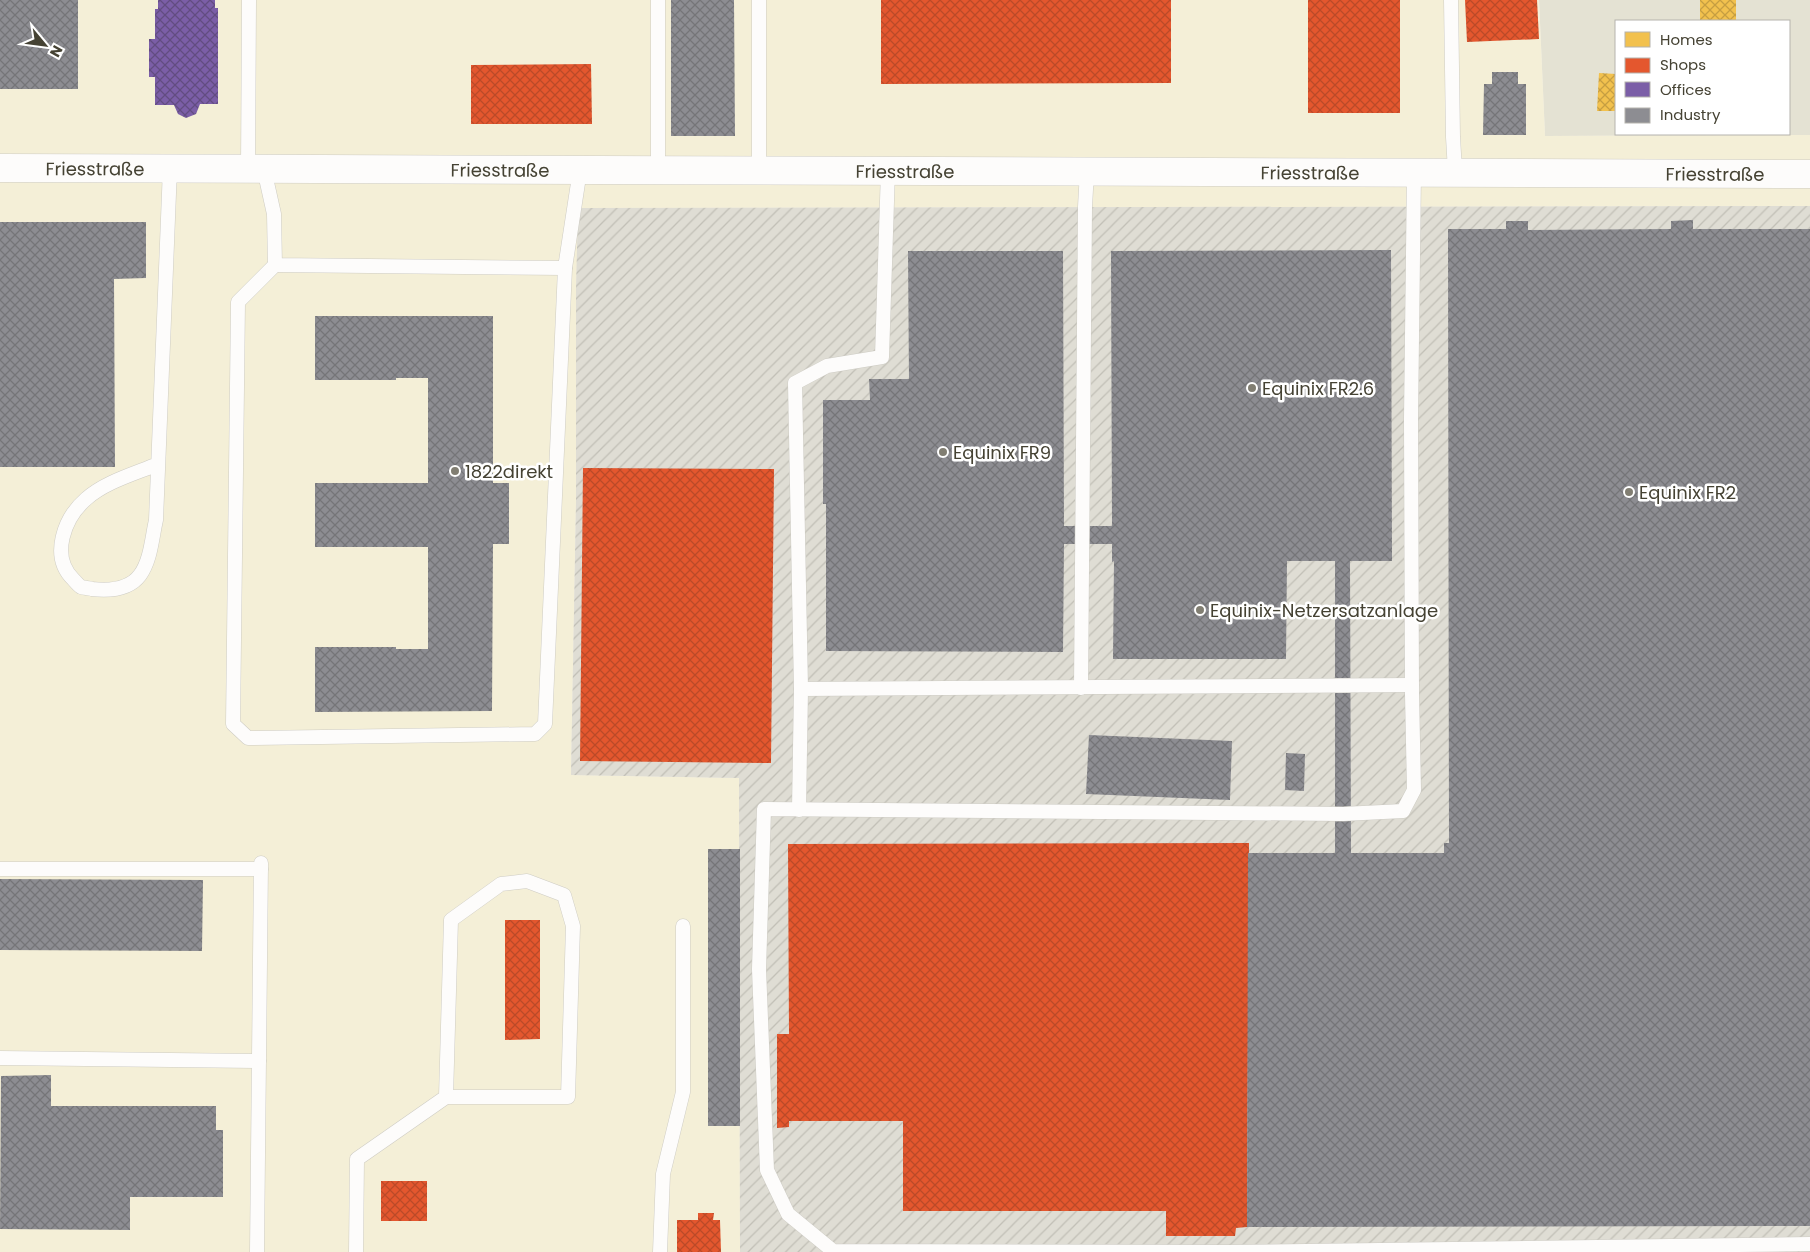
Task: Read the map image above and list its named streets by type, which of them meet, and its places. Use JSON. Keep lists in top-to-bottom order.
{
  "streets": {
    "street": ["Friesstraße"]
  },
  "places": [
    "Equinix FR2.6",
    "Equinix FR9",
    "1822direkt",
    "Equinix FR2",
    "Equinix-Netzersatzanlage"
  ],
  "legend": [
    "Homes",
    "Shops",
    "Offices",
    "Industry"
  ],
  "north": "bottom right"
}
